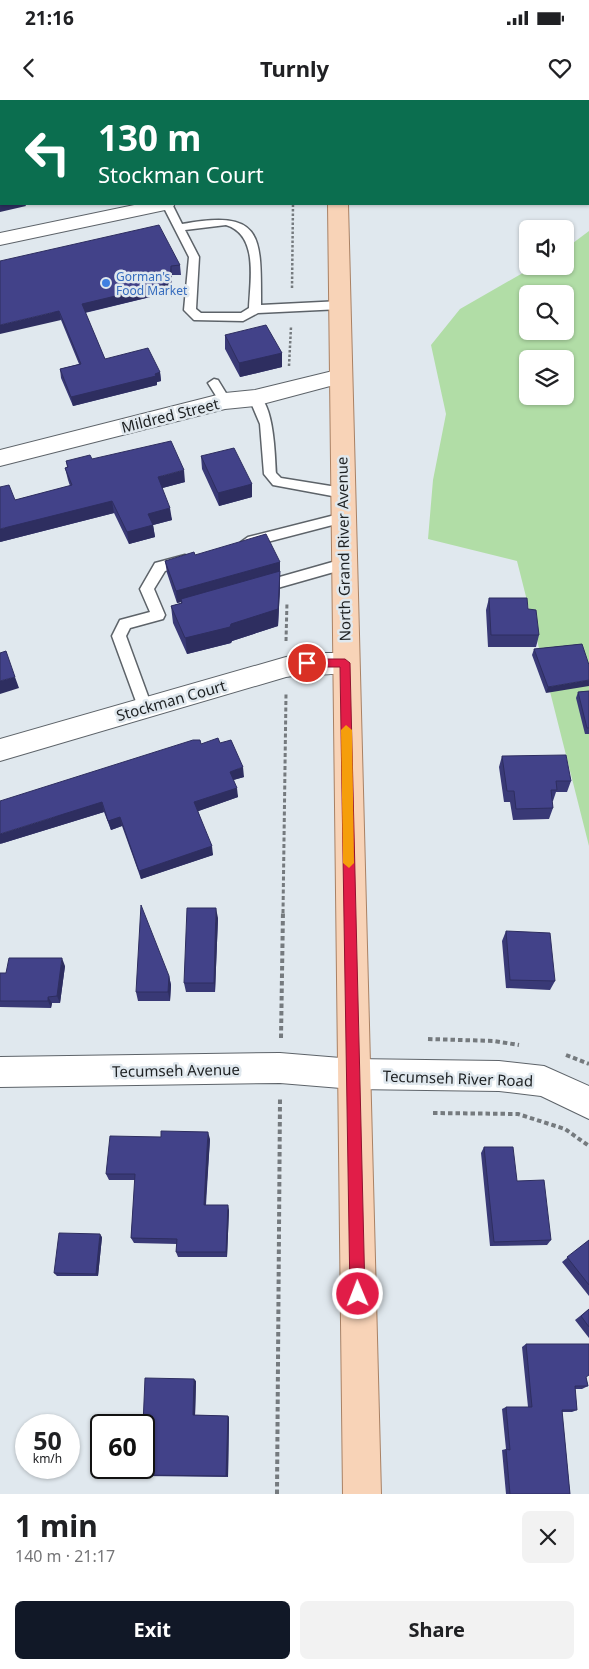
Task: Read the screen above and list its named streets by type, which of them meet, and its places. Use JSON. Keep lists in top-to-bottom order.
{
  "streets": {
    "main road": ["North Grand River Avenue"],
    "street": [
      "Mildred Street",
      "Stockman Court",
      "Tecumseh Avenue",
      "Tecumseh River Road"
    ]
  },
  "crossings": [
    ["Mildred Street", "North Grand River Avenue"],
    ["North Grand River Avenue", "Stockman Court"],
    ["North Grand River Avenue", "Tecumseh Avenue"],
    ["North Grand River Avenue", "Tecumseh River Road"],
    ["Tecumseh Avenue", "Tecumseh River Road"]
  ],
  "places": ["Gorman's Food Market"],
  "page": {
    "status": "21:16",
    "header": "Turnly",
    "turn": ["130 m", "Stockman Court"],
    "speed": "50 km/h",
    "limit": "60",
    "heading": ["1 min", "140 m · 21:17"],
    "buttons": ["Exit", "Share"]
  }
}
